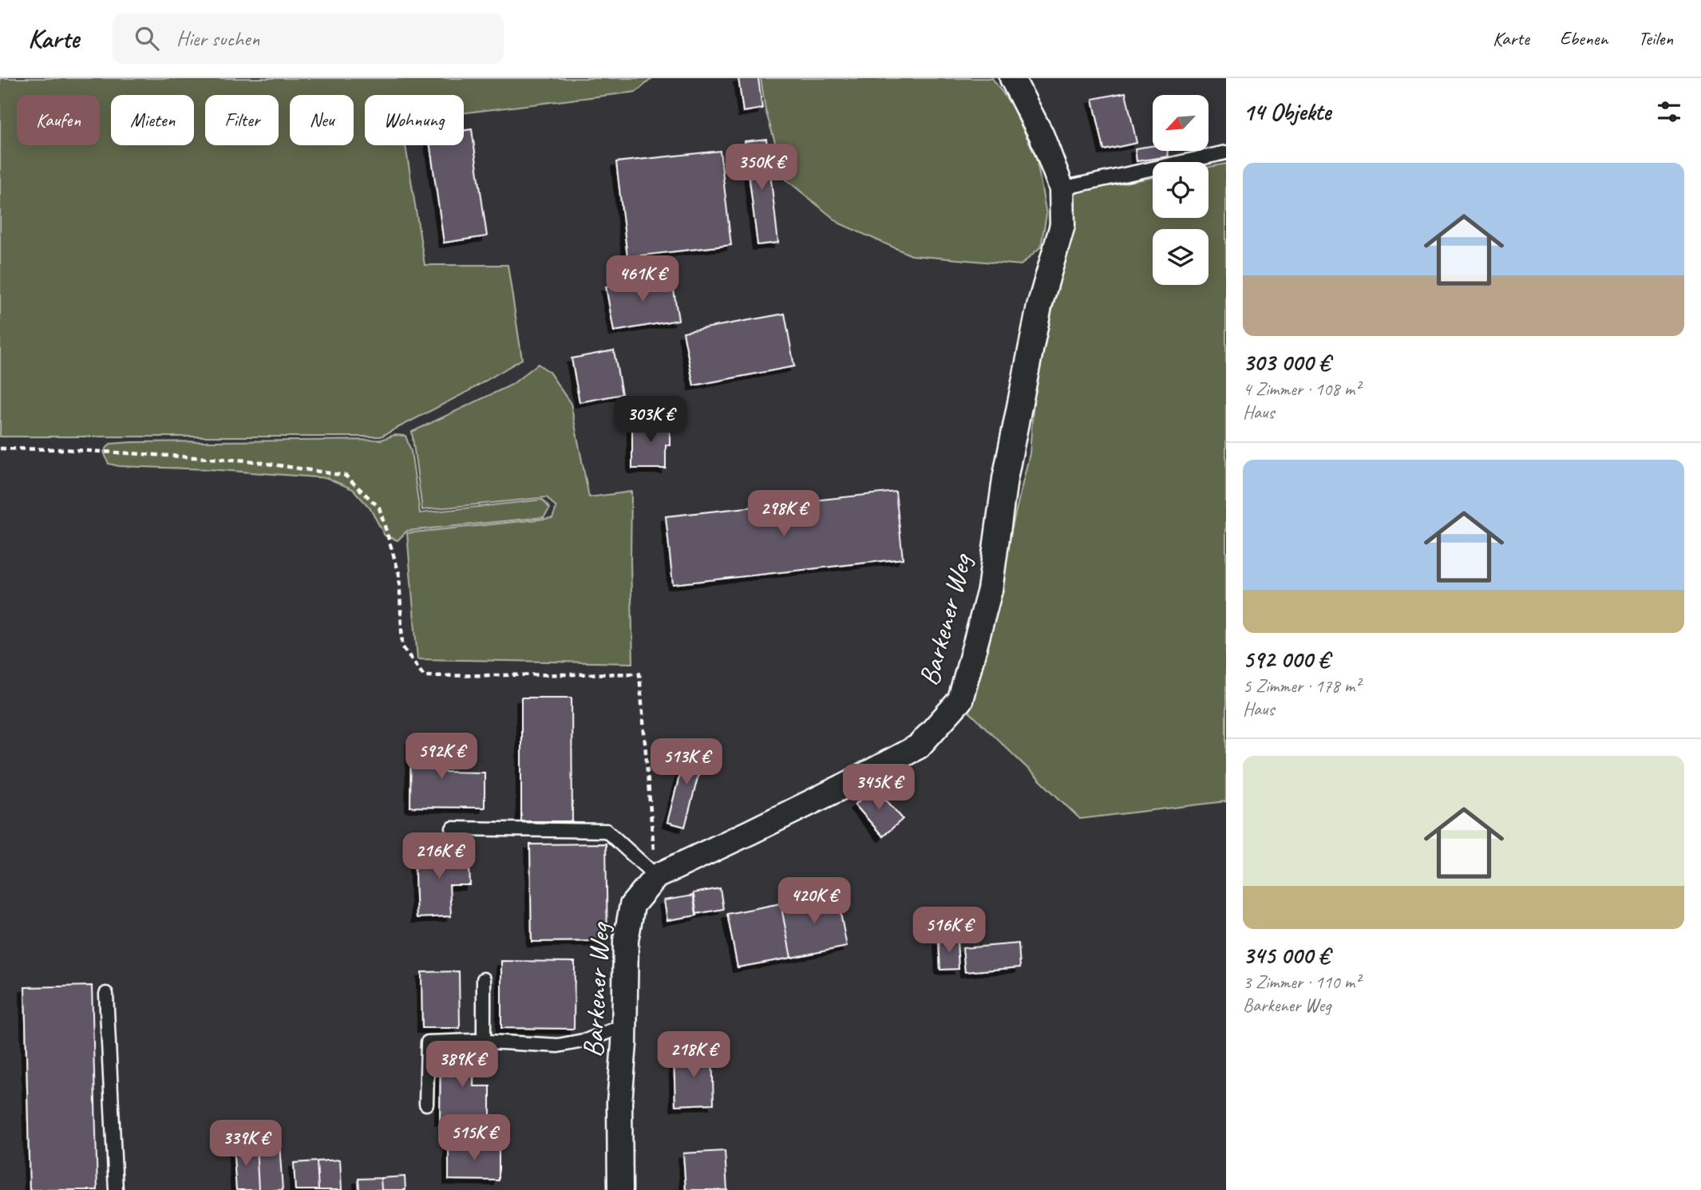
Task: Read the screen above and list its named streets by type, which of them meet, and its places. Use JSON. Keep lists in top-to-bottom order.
{
  "streets": {
    "street": ["Barkener Weg"]
  },
  "north": "bottom left",
  "page": {
    "header": "Karte",
    "search": "Hier suchen",
    "nav": ["Karte", "Ebenen", "Teilen"],
    "heading": "14 Objekte",
    "chip": [
      "Kaufen",
      "Mieten",
      "Filter",
      "Neu",
      "Wohnung"
    ],
    "price": [
      "350K €",
      "461K €",
      "303K €",
      "298K €",
      "592K €",
      "513K €",
      "345K €",
      "216K €",
      "420K €",
      "516K €",
      "218K €",
      "389K €",
      "515K €",
      "339K €"
    ],
    "list": [
      {
        "name": "303 000 €",
        "note": "4 Zimmer · 108 m² · Haus"
      },
      {
        "name": "592 000 €",
        "note": "5 Zimmer · 178 m² · Haus"
      },
      {
        "name": "345 000 €",
        "note": "3 Zimmer · 110 m² · Barkener Weg"
      }
    ]
  }
}
